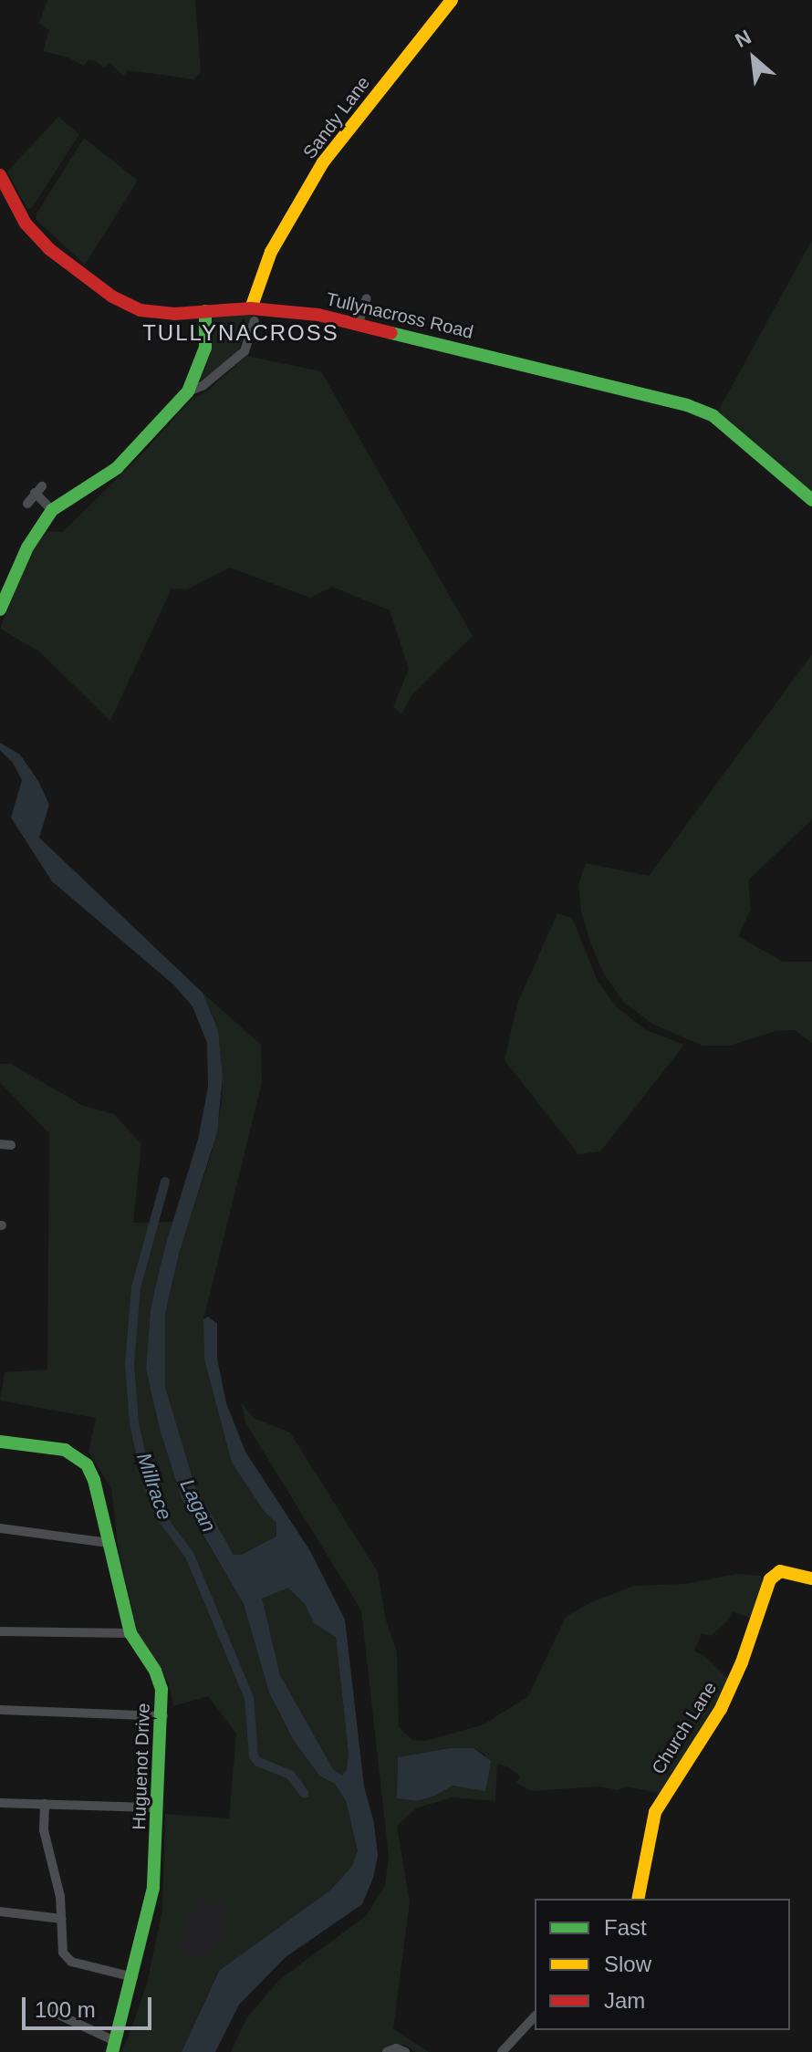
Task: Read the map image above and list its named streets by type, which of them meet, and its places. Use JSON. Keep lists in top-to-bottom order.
{
  "streets": {
    "street": [
      "Sandy Lane",
      "Tullynacross Road",
      "Church Lane",
      "Huguenot Drive"
    ]
  },
  "crossings": [
    ["Sandy Lane", "Tullynacross Road"]
  ],
  "districts": ["TULLYNACROSS"],
  "water": ["Millrace", "Lagan"],
  "legend": ["Fast", "Slow", "Jam"],
  "scale_bar": "100 m",
  "north": "top left"
}
